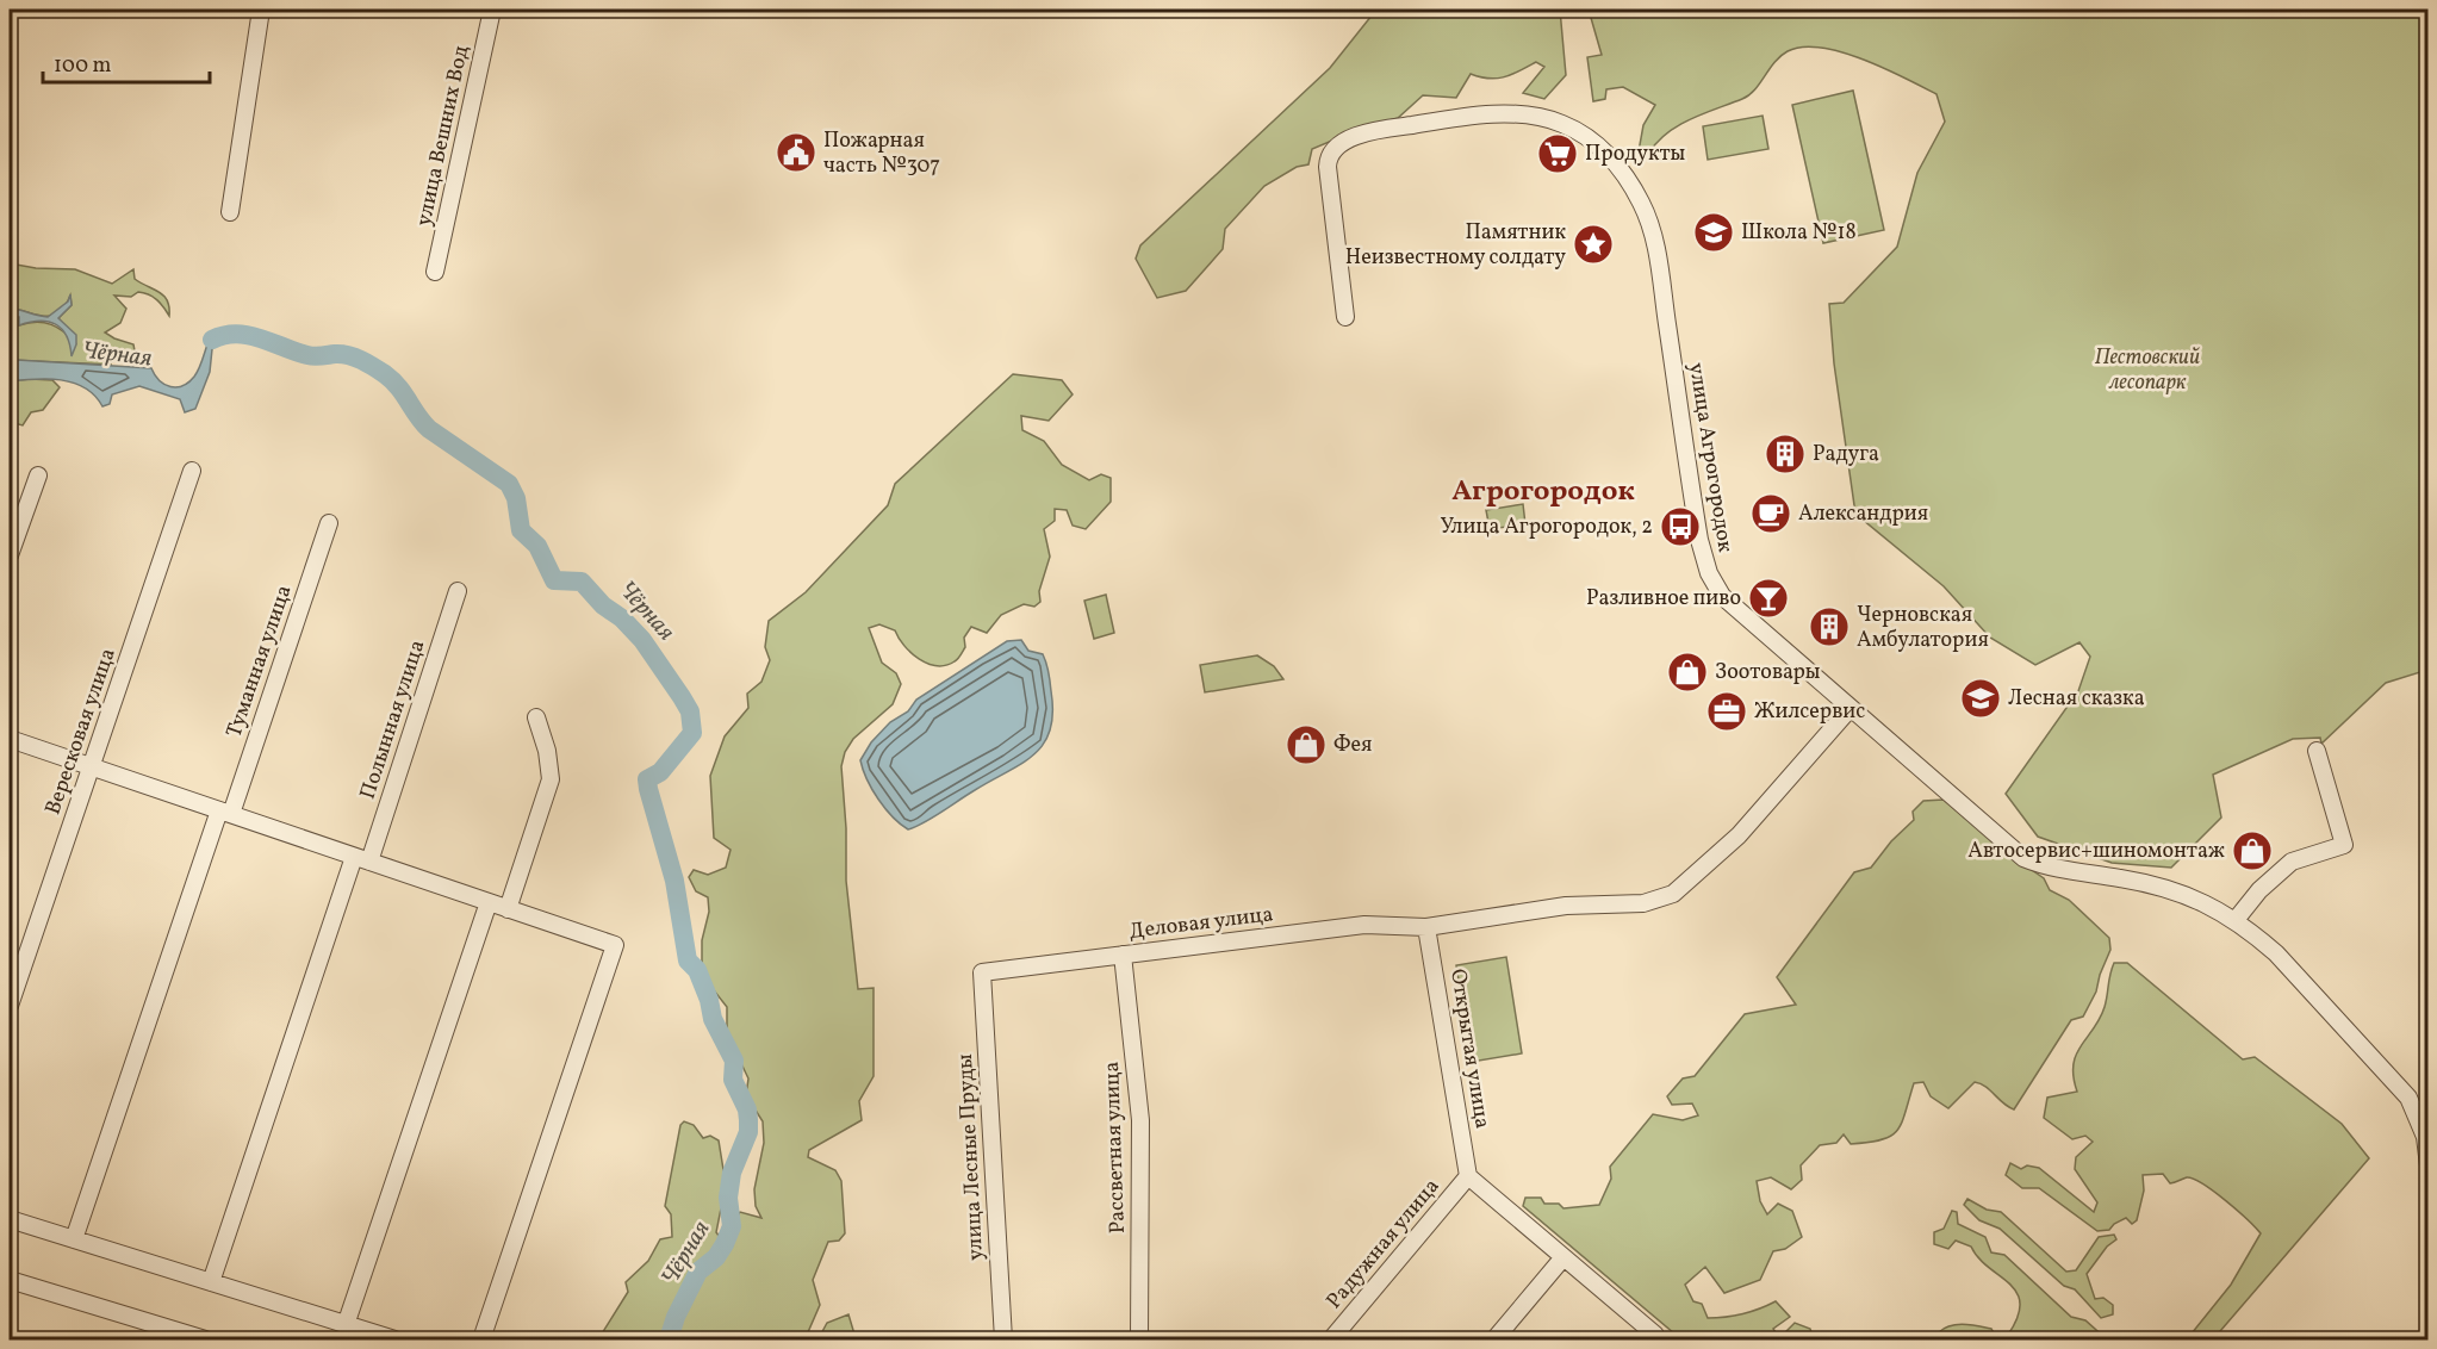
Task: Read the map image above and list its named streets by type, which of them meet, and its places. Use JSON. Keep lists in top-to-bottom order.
{
  "streets": {
    "street": [
      "улица Вешних Вод",
      "улица Агрогородок",
      "Туманная улица",
      "Полынная улица",
      "Вересковая улица",
      "Деловая улица",
      "Открытая улица",
      "Рассветная улица",
      "улица Лесные Пруды",
      "Радужная улица"
    ]
  },
  "crossings": [
    ["улица Агрогородок", "Деловая улица"],
    ["Деловая улица", "Открытая улица"],
    ["Деловая улица", "Рассветная улица"],
    ["Деловая улица", "улица Лесные Пруды"],
    ["Открытая улица", "Радужная улица"]
  ],
  "districts": ["Агрогородок"],
  "water": ["Чёрная"],
  "parks": ["Пестовский лесопарк"],
  "places": {
    "public building": ["Пожарная часть №307"],
    "supermarket": ["Продукты"],
    "school or university": ["Школа №18", "Лесная сказка"],
    "place": ["Памятник Неизвестному солдату"],
    "building": ["Радуга", "Черновская Амбулатория"],
    "cafe": ["Александрия"],
    "bus stop": ["Улица Агрогородок, 2"],
    "bar": ["Разливное пиво"],
    "shop": ["Зоотовары", "Фея", "Автосервис+шиномонтаж"],
    "office": ["Жилсервис"]
  },
  "scale_bar": "100 m"
}
